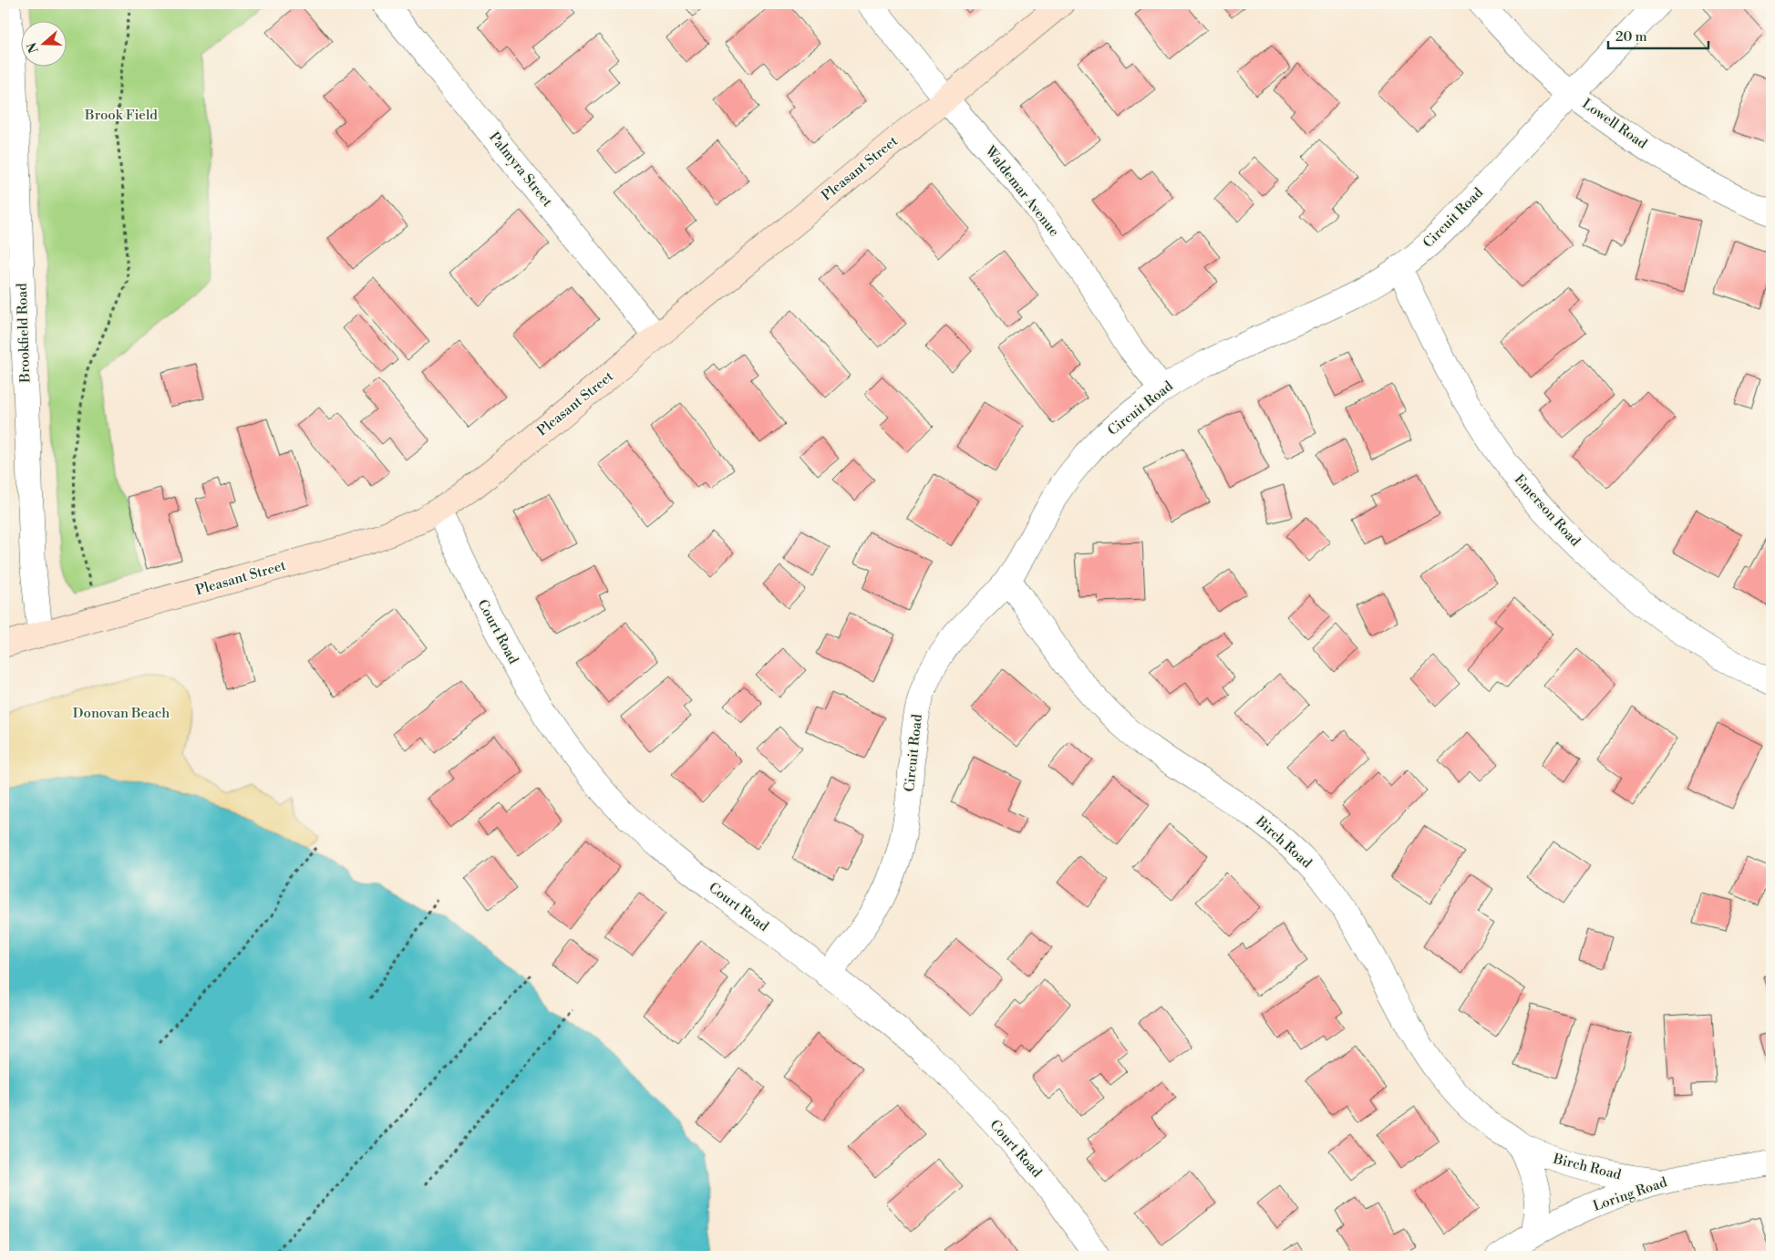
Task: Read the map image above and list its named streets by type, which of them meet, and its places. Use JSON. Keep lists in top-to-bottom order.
{
  "streets": {
    "main road": ["Pleasant Street"],
    "street": [
      "Lowell Road",
      "Palmyra Street",
      "Waldemar Avenue",
      "Circuit Road",
      "Brookfield Road",
      "Emerson Road",
      "Court Road",
      "Birch Road",
      "Loring Road"
    ]
  },
  "crossings": [
    ["Lowell Road", "Circuit Road"],
    ["Pleasant Street", "Palmyra Street"],
    ["Pleasant Street", "Waldemar Avenue"],
    ["Pleasant Street", "Brookfield Road"],
    ["Pleasant Street", "Court Road"],
    ["Waldemar Avenue", "Circuit Road"],
    ["Circuit Road", "Emerson Road"],
    ["Circuit Road", "Court Road"],
    ["Circuit Road", "Birch Road"],
    ["Birch Road", "Loring Road"]
  ],
  "parks": ["Brook Field", "Donovan Beach"],
  "scale_bar": "20 m",
  "north": "left"
}
